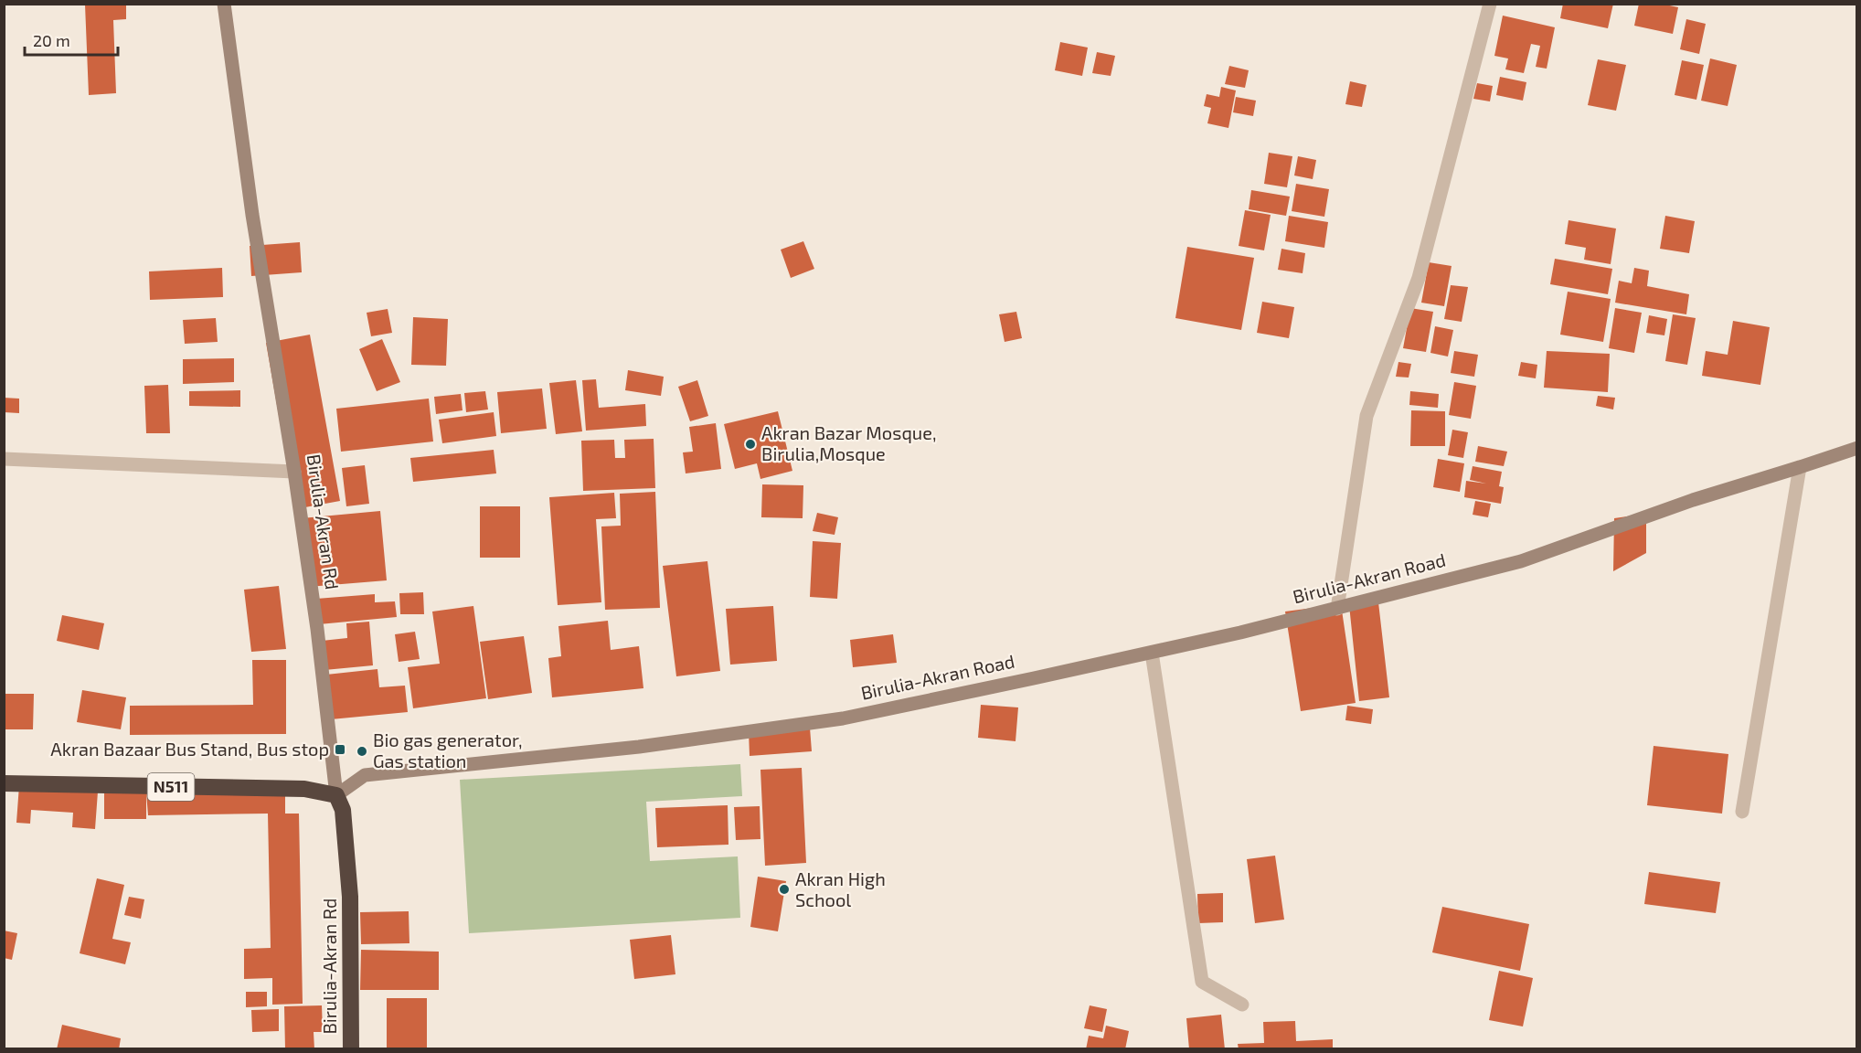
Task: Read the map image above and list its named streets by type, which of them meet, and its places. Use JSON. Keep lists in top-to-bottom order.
{
  "streets": {
    "highway": ["Birulia-Akran Rd", "N511"],
    "street": ["Birulia-Akran Road"]
  },
  "crossings": [
    ["Birulia-Akran Rd", "Birulia-Akran Road"],
    ["Birulia-Akran Rd", "N511"],
    ["Birulia-Akran Road", "N511"]
  ],
  "places": {
    "other": ["Akran Bazar Mosque, Birulia,Mosque", "Bio gas generator, Gas station", "Akran High School"],
    "transit": ["Akran Bazaar Bus Stand, Bus stop"]
  },
  "scale_bar": "20 m"
}
